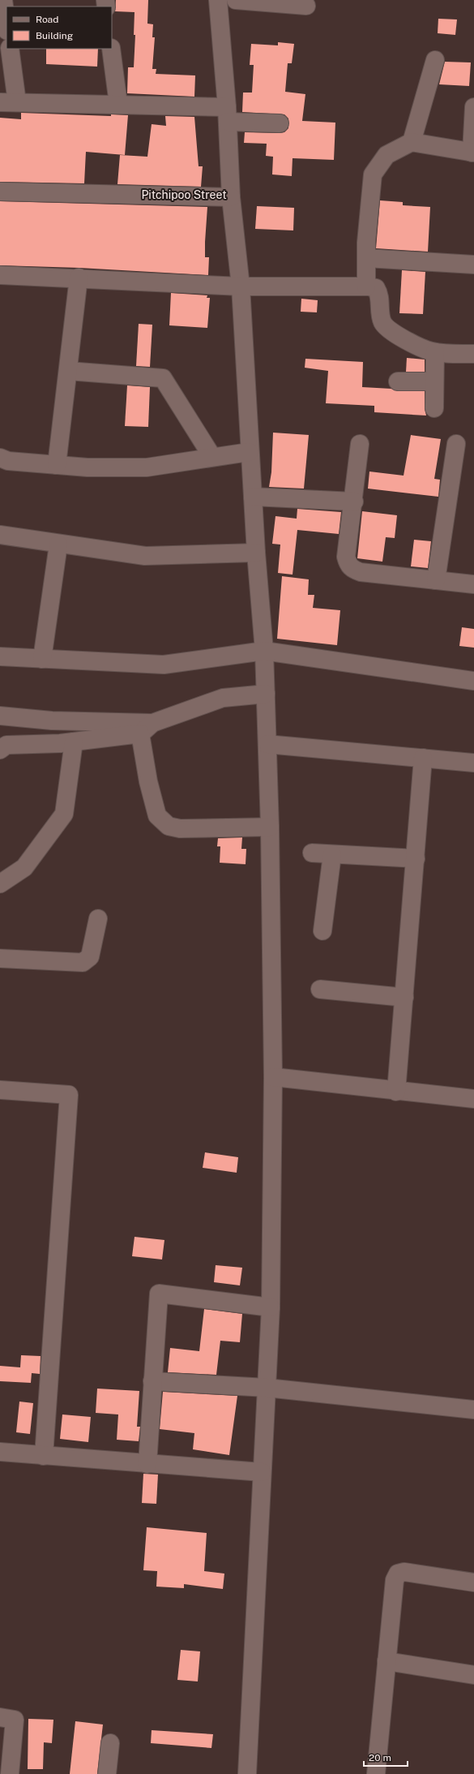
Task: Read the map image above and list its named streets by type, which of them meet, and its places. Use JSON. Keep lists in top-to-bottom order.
{
  "streets": {
    "street": ["Pitchipoo Street"]
  },
  "legend": ["Road", "Building"],
  "scale_bar": "20 m"
}
